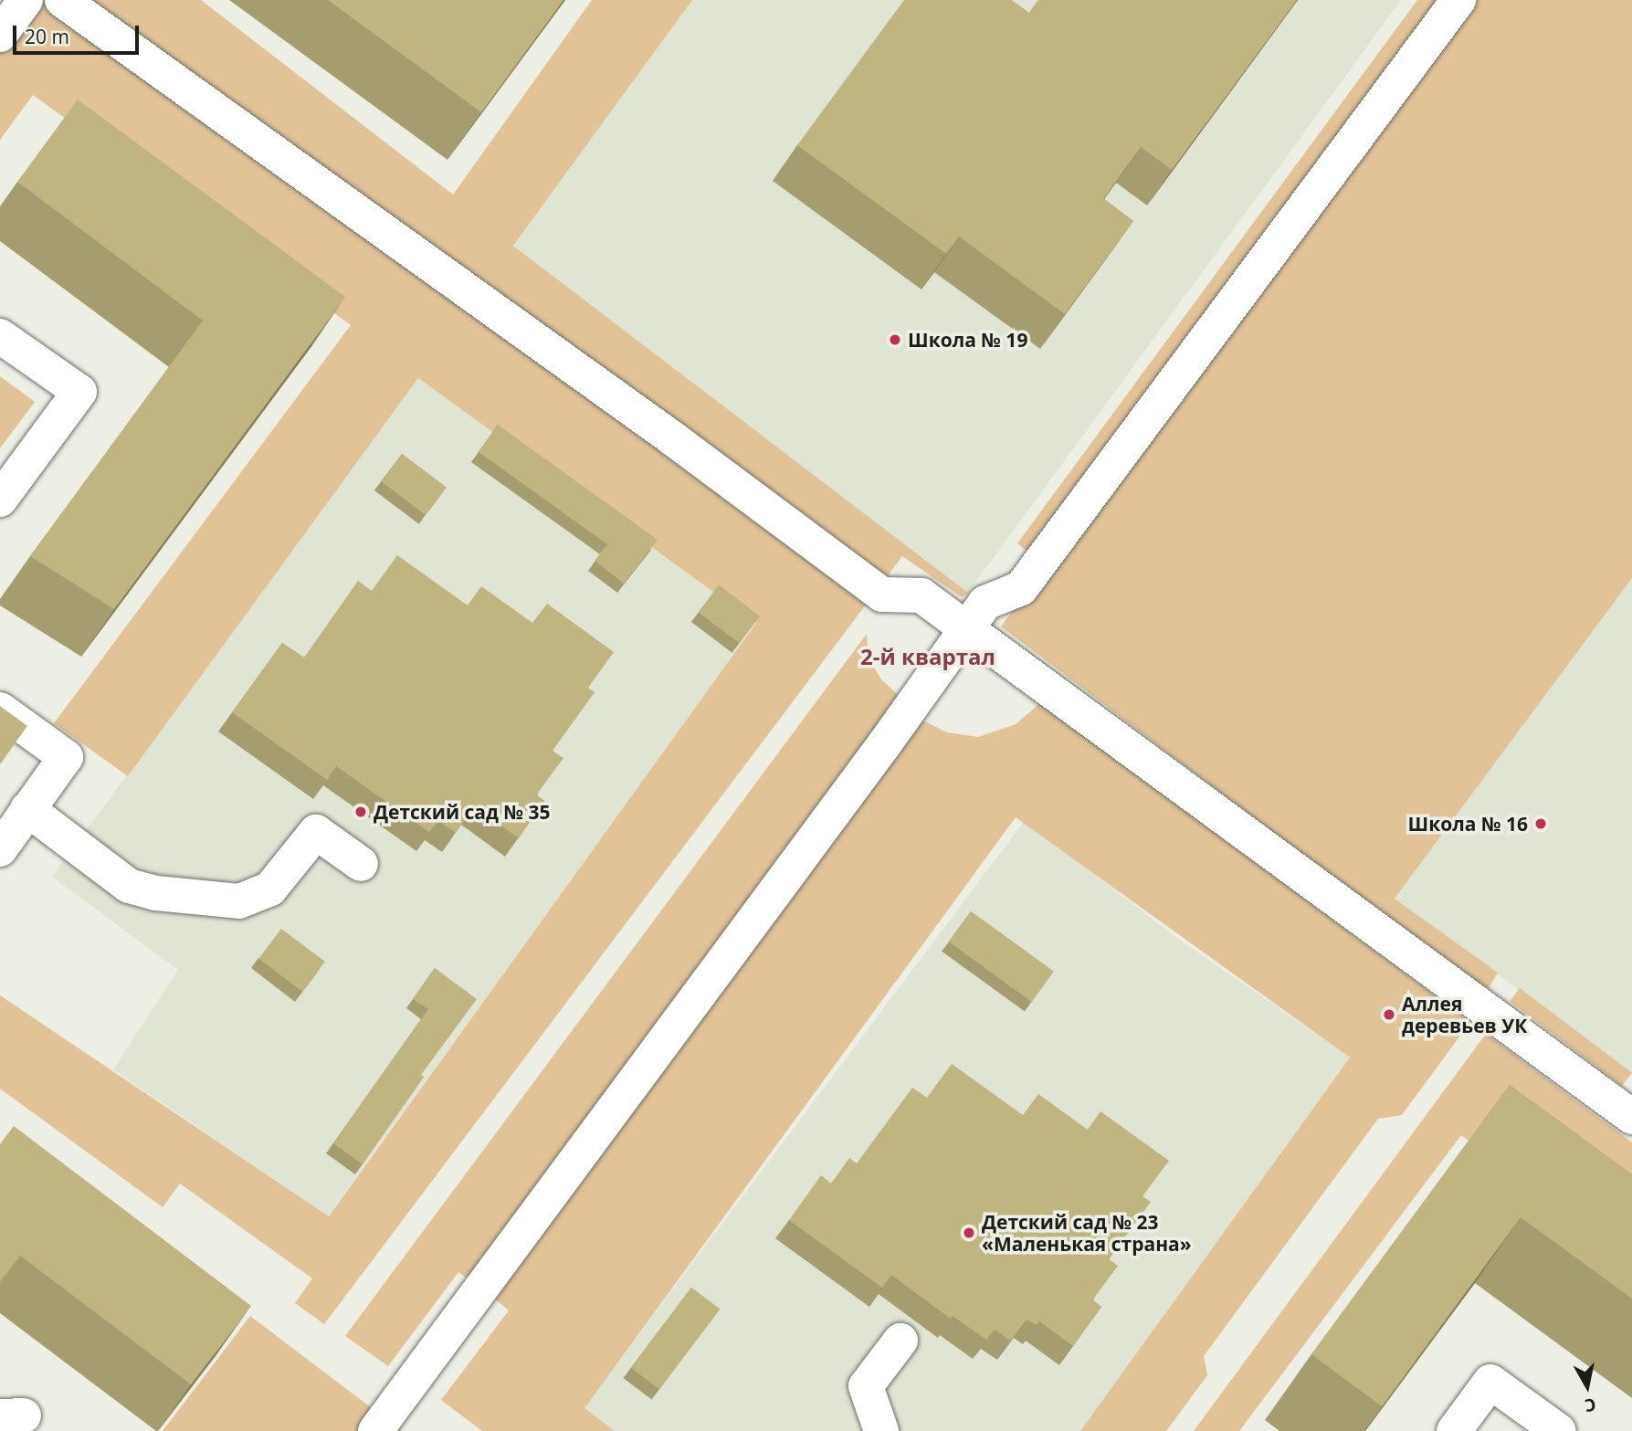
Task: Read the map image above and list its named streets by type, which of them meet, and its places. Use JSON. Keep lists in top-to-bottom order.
{
  "districts": ["2-й квартал"],
  "places": [
    "Школа № 19",
    "Детский сад № 35",
    "Школа № 16",
    "Аллея деревьев УК",
    "Детский сад № 23 «Маленькая страна»"
  ],
  "scale_bar": "20 m",
  "north": "bottom"
}
